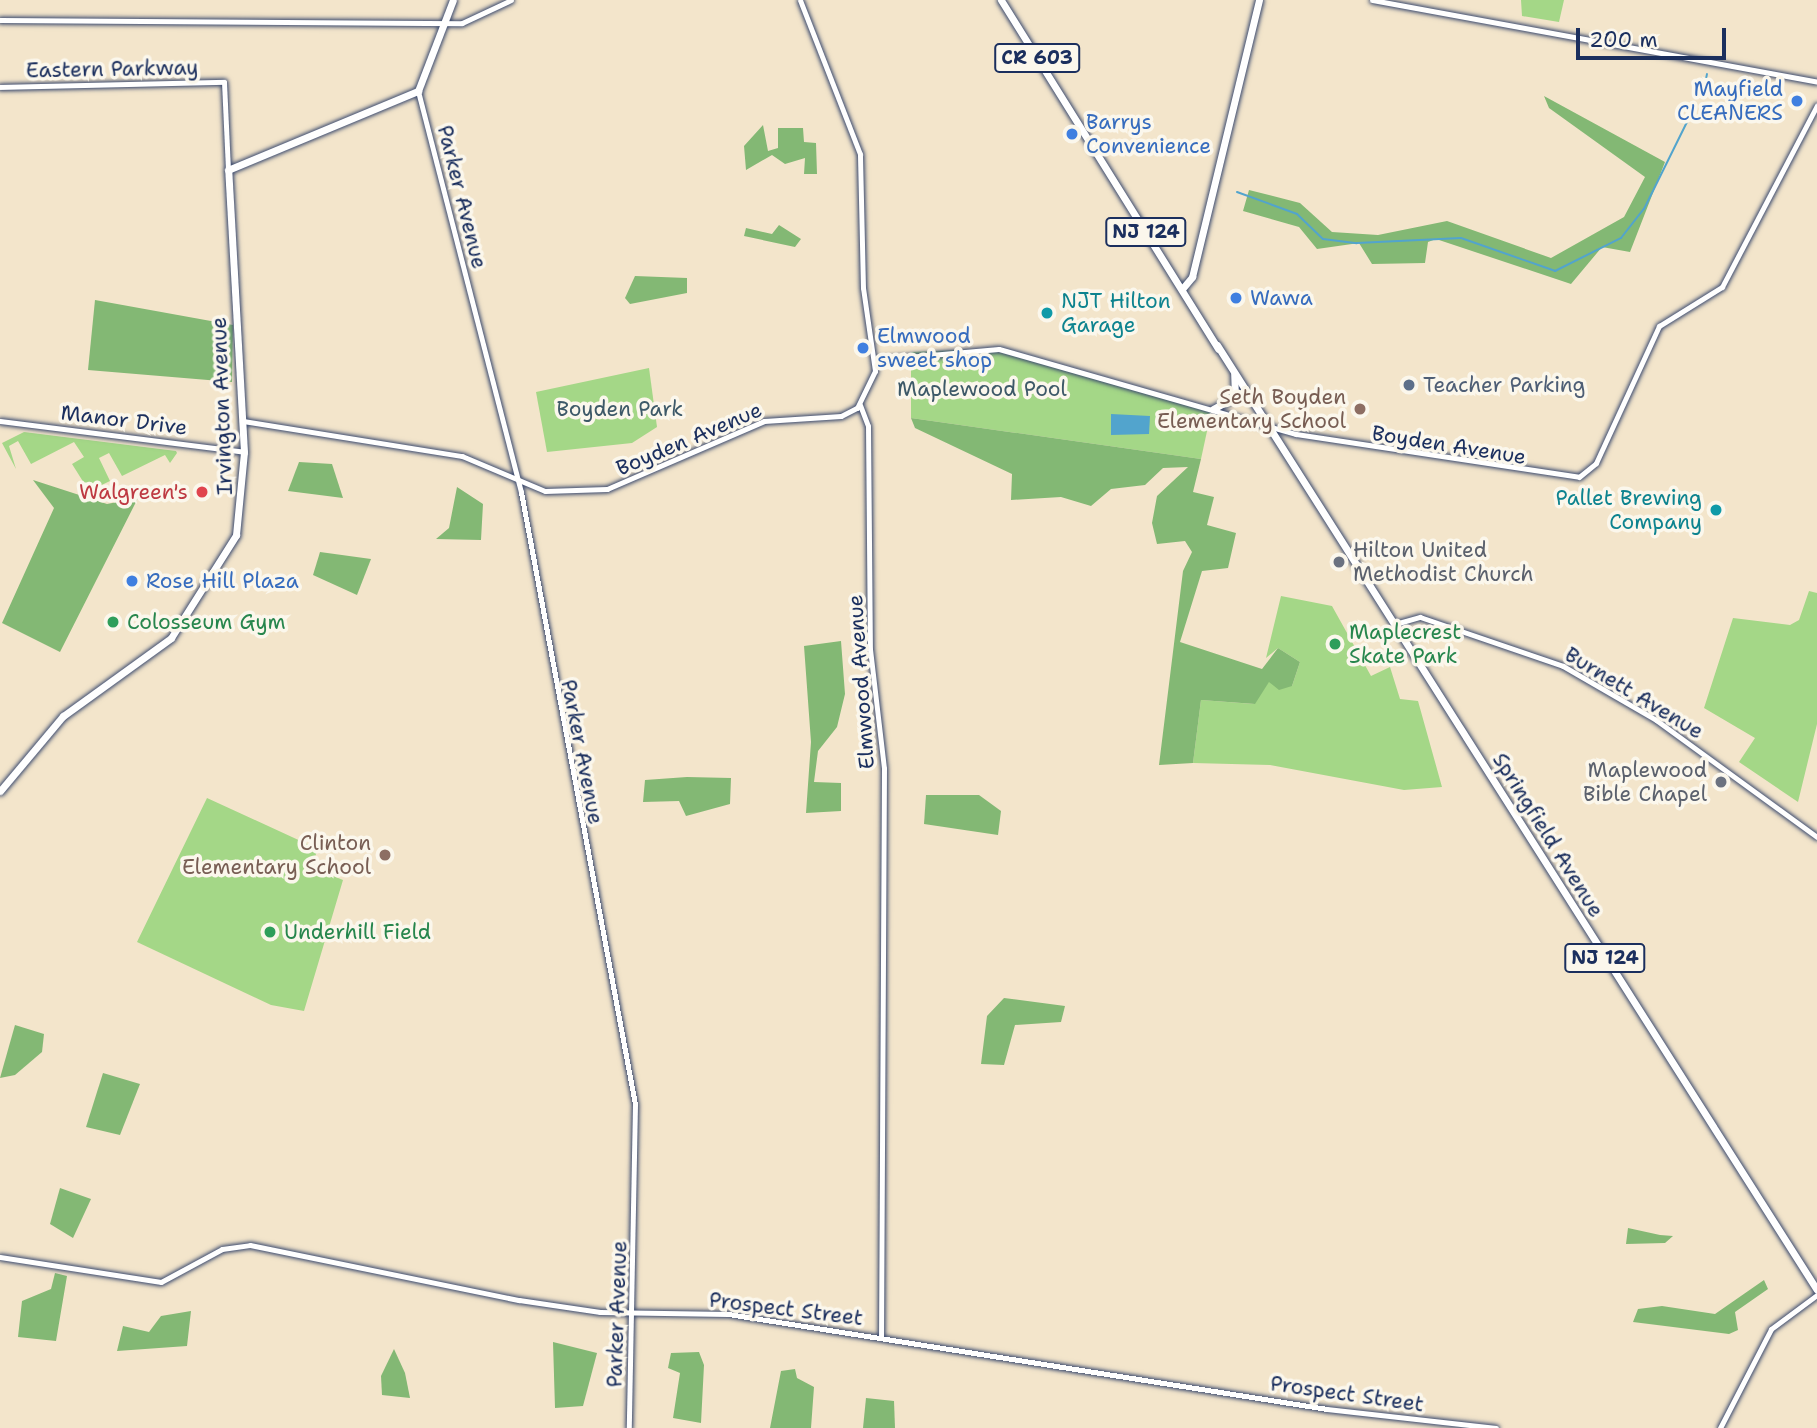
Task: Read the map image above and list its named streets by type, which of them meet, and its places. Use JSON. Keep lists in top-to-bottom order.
{
  "streets": {
    "main road": [
      "CR 603",
      "NJ 124",
      "Irvington Avenue",
      "Springfield Avenue"
    ],
    "street": [
      "Eastern Parkway",
      "Parker Avenue",
      "Manor Drive",
      "Boyden Avenue",
      "Elmwood Avenue",
      "Burnett Avenue",
      "Prospect Street"
    ]
  },
  "crossings": [
    ["Eastern Parkway", "Irvington Avenue"],
    ["Parker Avenue", "Boyden Avenue"],
    ["Parker Avenue", "Prospect Street"],
    ["Irvington Avenue", "Manor Drive"],
    ["Irvington Avenue", "Boyden Avenue"],
    ["Boyden Avenue", "Elmwood Avenue"],
    ["Boyden Avenue", "Springfield Avenue"],
    ["Elmwood Avenue", "Prospect Street"],
    ["Burnett Avenue", "Springfield Avenue"]
  ],
  "parks": ["Maplewood Pool", "Boyden Park"],
  "places": [
    "Mayfield CLEANERS",
    "Barrys Convenience",
    "Wawa",
    "NJT Hilton Garage",
    "Elmwood sweet shop",
    "Teacher Parking",
    "Seth Boyden Elementary School",
    "Walgreen's",
    "Pallet Brewing Company",
    "Hilton United Methodist Church",
    "Rose Hill Plaza",
    "Colosseum Gym",
    "Maplecrest Skate Park",
    "Maplewood Bible Chapel",
    "Clinton Elementary School",
    "Underhill Field"
  ],
  "scale_bar": "200 m"
}
